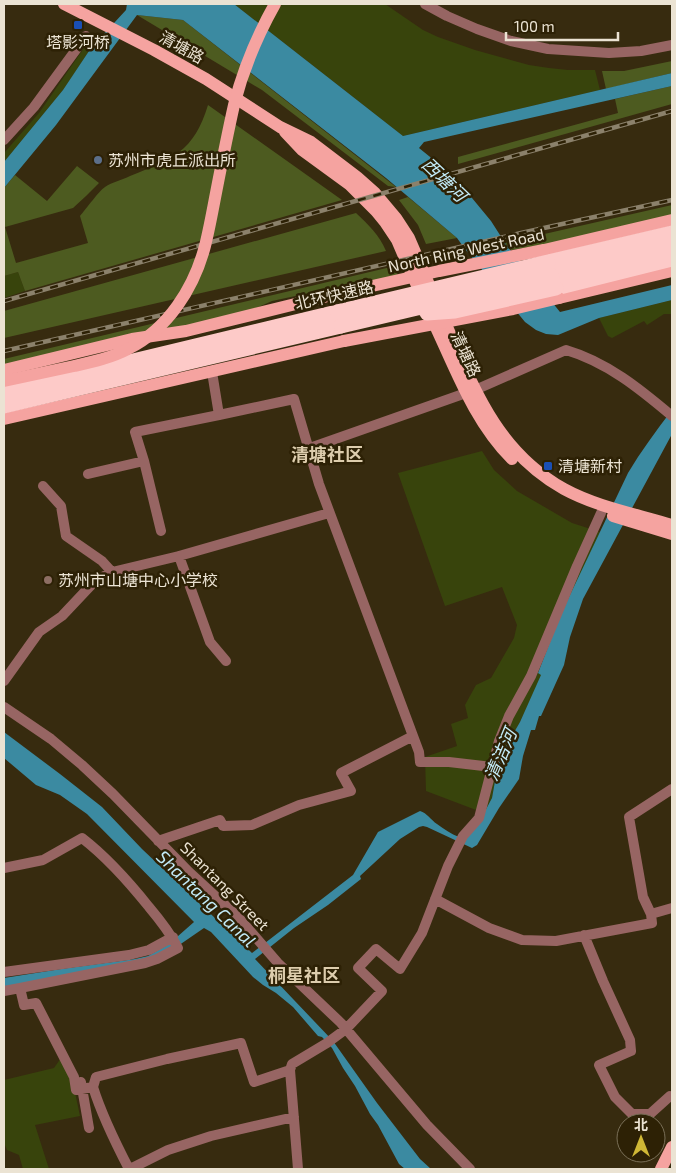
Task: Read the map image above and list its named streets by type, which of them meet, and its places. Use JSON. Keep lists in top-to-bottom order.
{
  "streets": {
    "highway": ["北环快速路"],
    "main road": ["清塘路", "North Ring West Road"],
    "street": ["Shantang Street"]
  },
  "crossings": [
    ["North Ring West Road", "北环快速路"]
  ],
  "districts": ["清塘社区", "桐星社区"],
  "water": ["西塘河", "清洁河", "Shantang Canal"],
  "places": {
    "transit": ["塔影河桥", "清塘新村"],
    "other": ["苏州市虎丘派出所", "苏州市山塘中心小学校"]
  },
  "scale_bar": "100 m",
  "north": "top"
}
